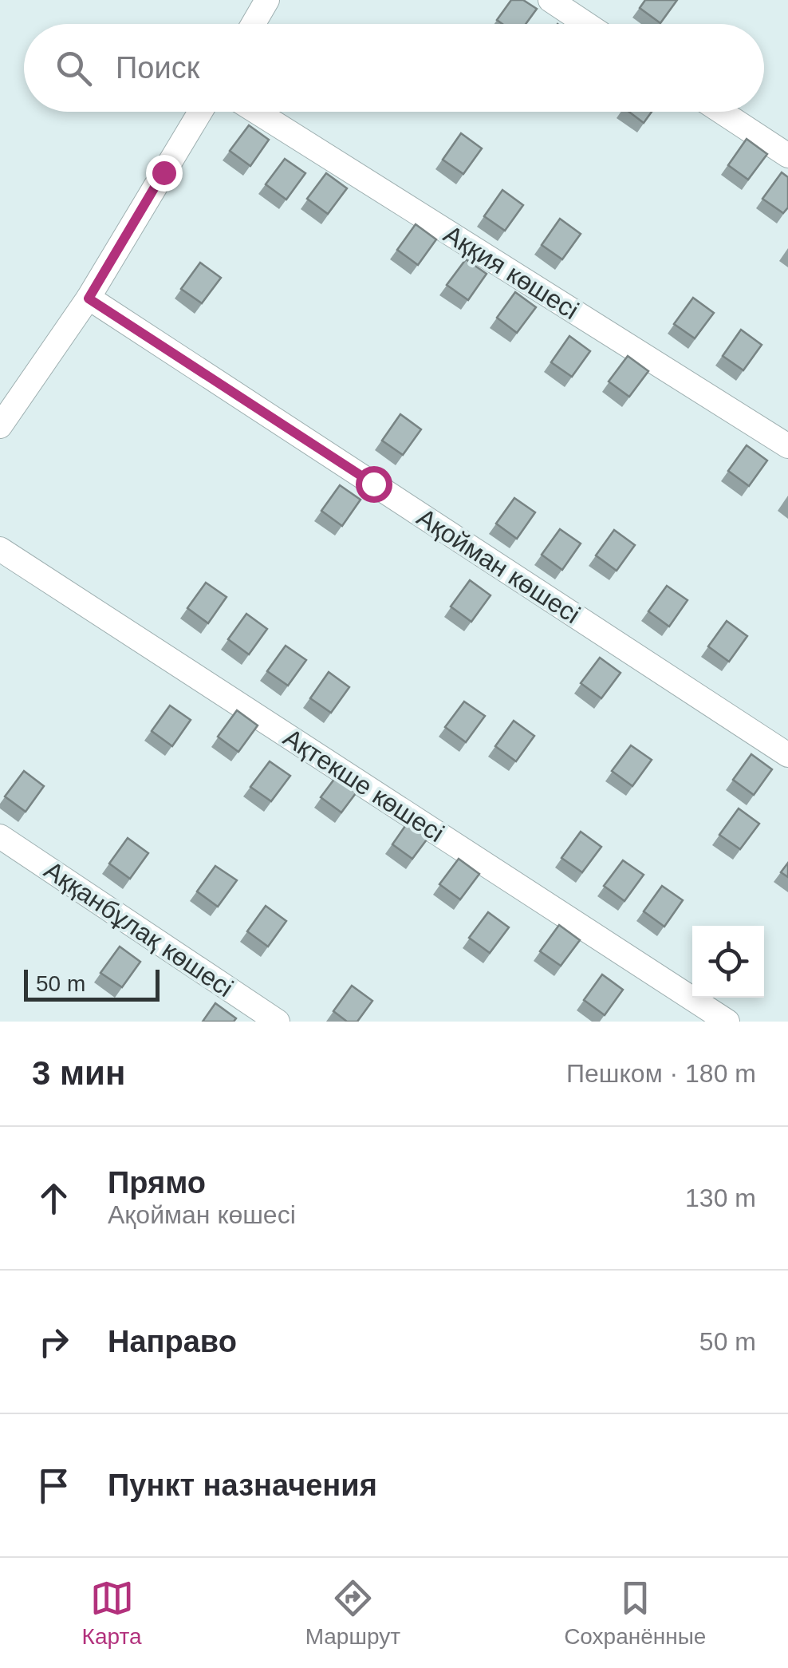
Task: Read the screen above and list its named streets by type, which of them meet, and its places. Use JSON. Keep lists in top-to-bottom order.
{
  "streets": {
    "street": [
      "Аққия көшесі",
      "Ақойман көшесі",
      "Ақтекше көшесі",
      "Аққанбұлақ көшесі"
    ]
  },
  "scale_bar": "50 m",
  "page": {
    "search": "Поиск",
    "scale": "50 m",
    "heading": ["3 мин", "Пешком · 180 m"],
    "list": [
      ["Прямо", "Ақойман көшесі", "130 m"],
      ["Направо", "50 m"],
      "Пункт назначения"
    ],
    "nav": ["Карта", "Маршрут", "Сохранённые"]
  }
}
